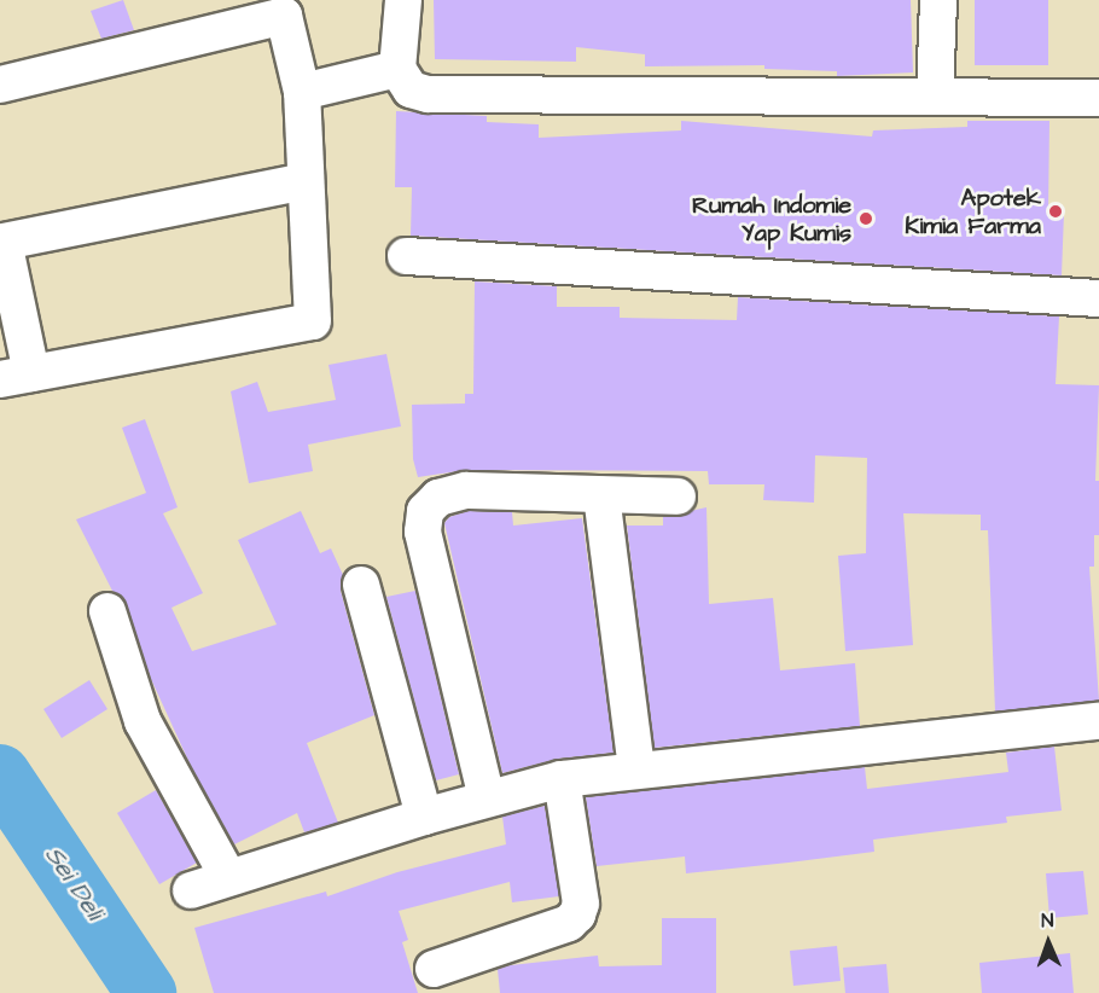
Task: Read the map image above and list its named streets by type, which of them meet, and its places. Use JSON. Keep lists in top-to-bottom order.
{
  "water": ["Sei Deli"],
  "places": ["Apotek Kimia Farma", "Rumah Indomie Yap Kumis"],
  "north": "top"
}
